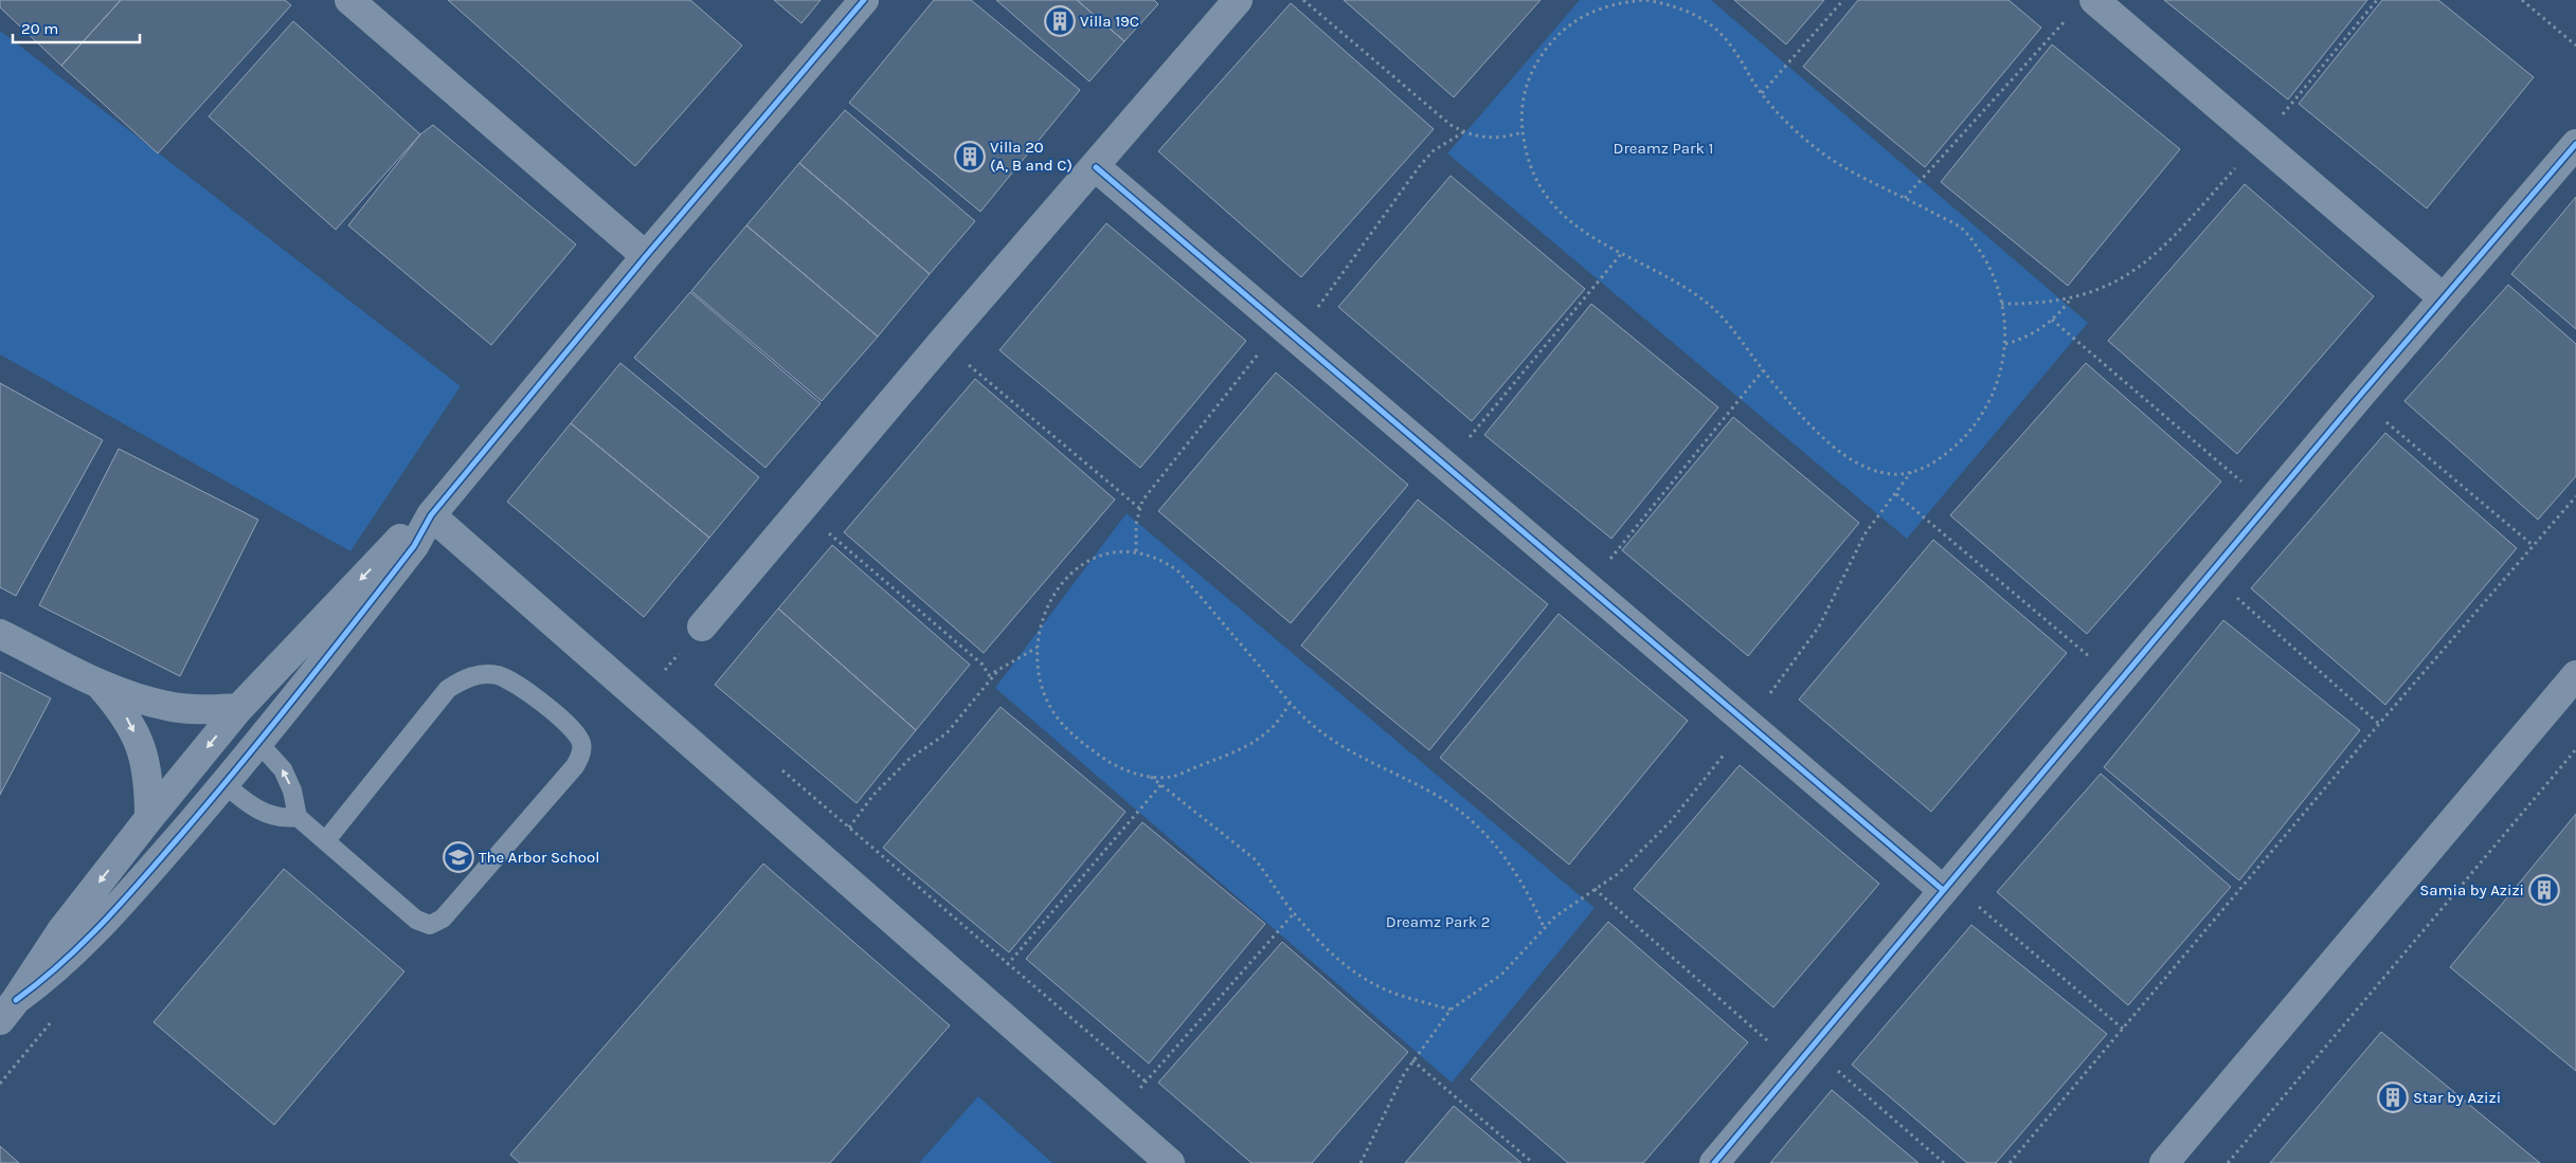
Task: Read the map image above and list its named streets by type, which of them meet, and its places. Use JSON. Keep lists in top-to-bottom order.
{
  "parks": ["Dreamz Park 1", "Dreamz Park 2"],
  "places": {
    "building": [
      "Villa 19C",
      "Villa 20 (A, B and C)",
      "Samia by Azizi",
      "Star by Azizi"
    ],
    "school or university": ["The Arbor School"]
  },
  "scale_bar": "20 m"
}
